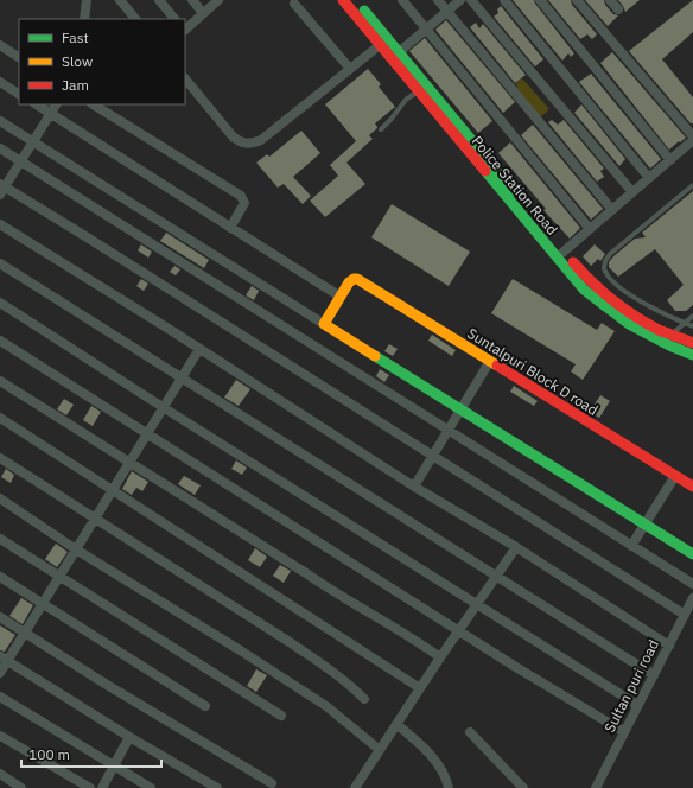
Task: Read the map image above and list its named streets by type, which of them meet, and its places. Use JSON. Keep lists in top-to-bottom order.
{
  "streets": {
    "street": ["Police Station Road", "Suntalpuri Block D road", "Sultan puri road"]
  },
  "legend": ["Fast", "Slow", "Jam"],
  "scale_bar": "100 m"
}
